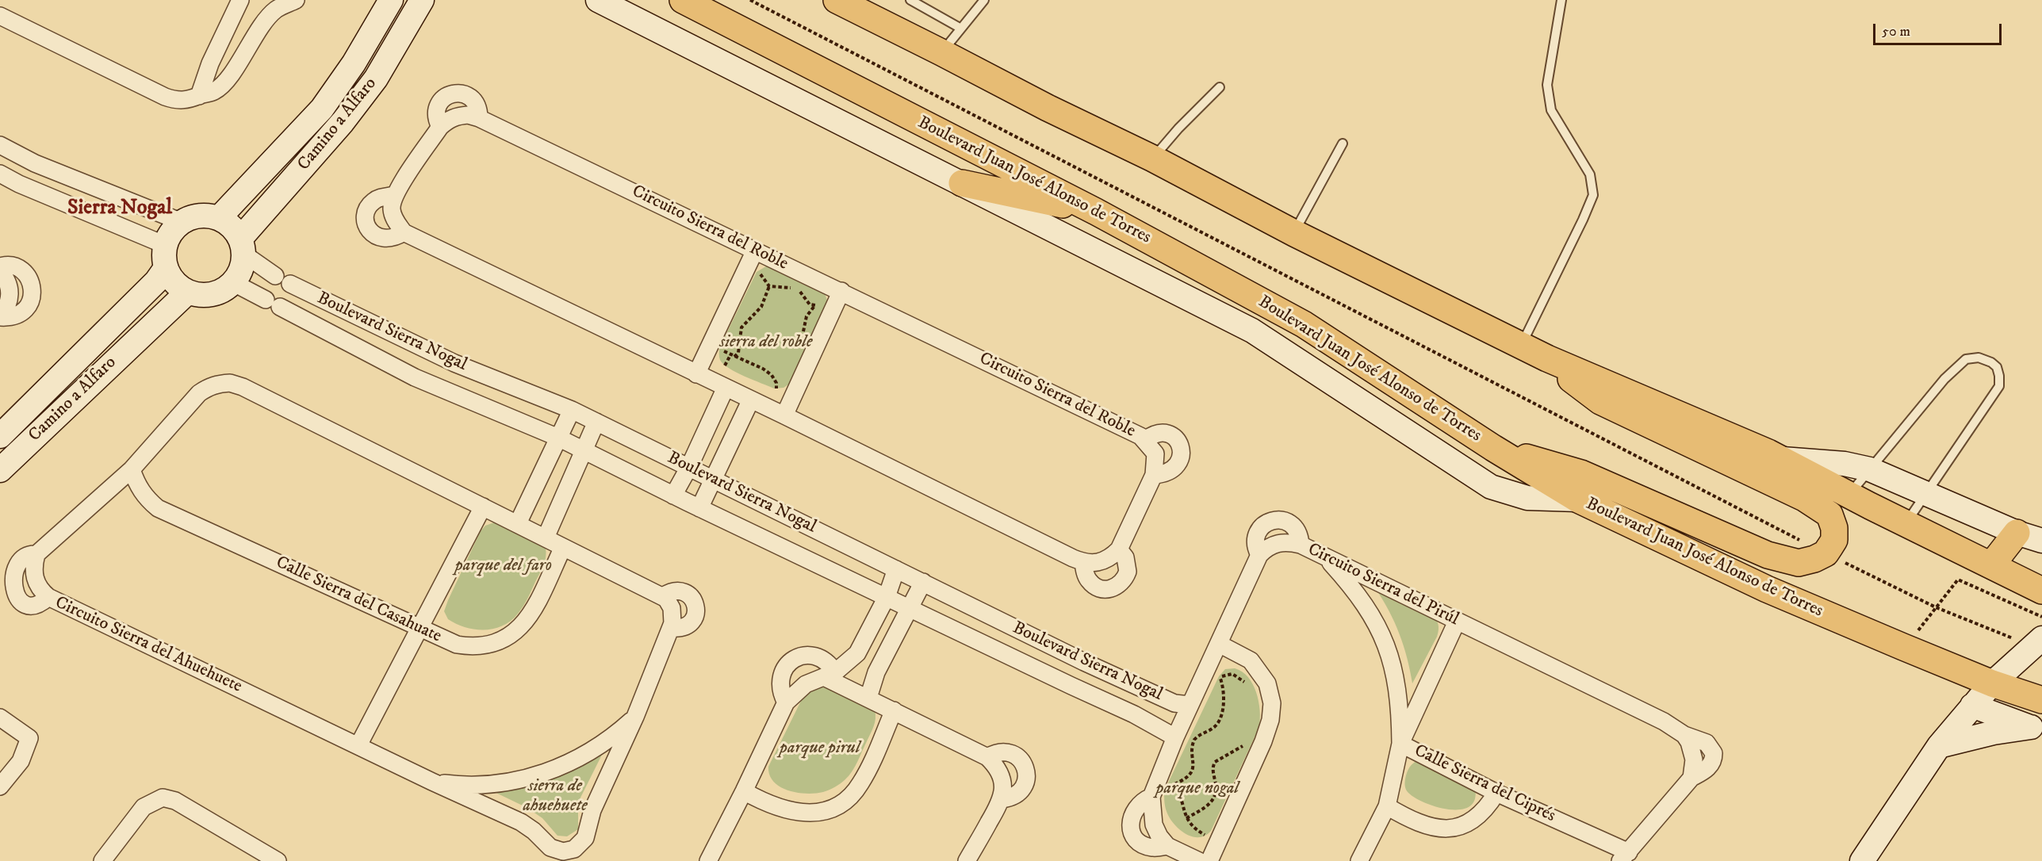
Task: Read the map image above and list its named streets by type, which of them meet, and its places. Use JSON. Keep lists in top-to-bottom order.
{
  "streets": {
    "main road": ["Boulevard Juan José Alonso de Torres"],
    "street": [
      "Camino a Alfaro",
      "Circuito Sierra del Roble",
      "Boulevard Sierra Nogal",
      "Circuito Sierra del Pirúl",
      "Calle Sierra del Casahuate",
      "Circuito Sierra del Ahuehuete",
      "Calle Sierra del Ciprés"
    ]
  },
  "crossings": [
    ["Camino a Alfaro", "Boulevard Sierra Nogal"],
    ["Circuito Sierra del Pirúl", "Calle Sierra del Ciprés"]
  ],
  "districts": ["Sierra Nogal"],
  "parks": [
    "sierra del roble",
    "parque del faro",
    "parque pirul",
    "sierra de ahuehuete",
    "parque nogal"
  ],
  "scale_bar": "50 m"
}
